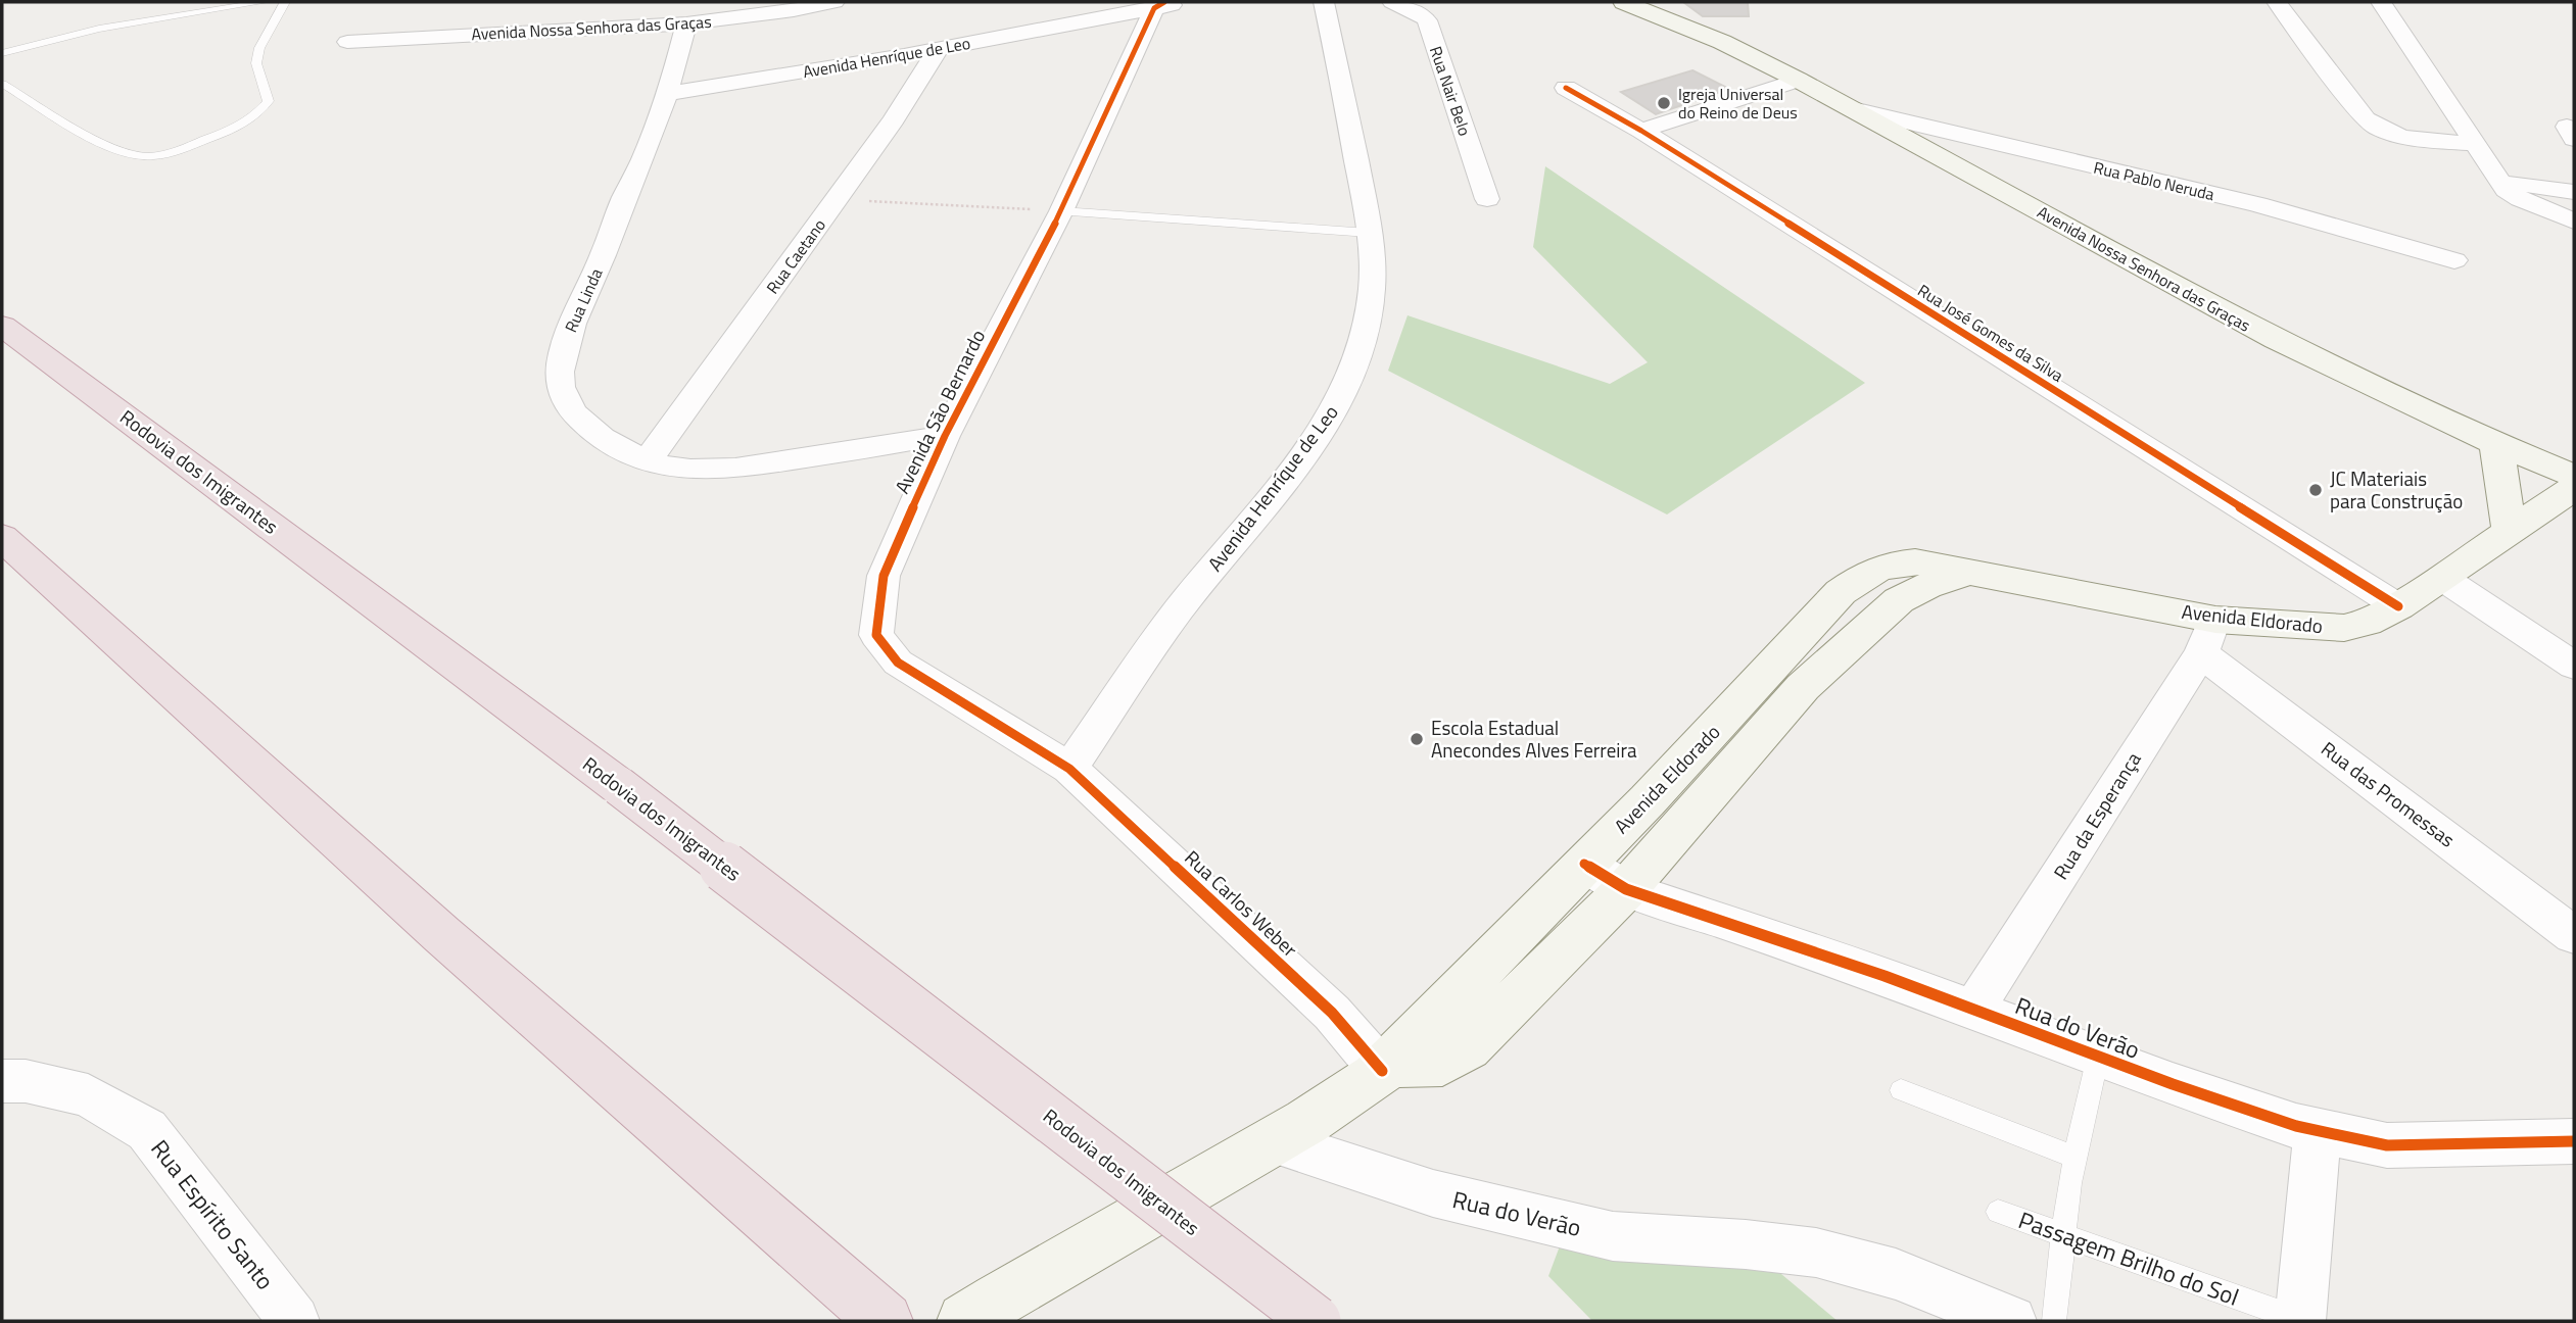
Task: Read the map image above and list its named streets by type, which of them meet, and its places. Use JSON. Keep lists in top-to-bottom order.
{
  "streets": {
    "highway": ["Rodovia dos Imigrantes"],
    "main road": ["Avenida Nossa Senhora das Graças", "Avenida Eldorado"],
    "street": [
      "Avenida Henríque de Leo",
      "Rua Nair Belo",
      "Rua Pablo Neruda",
      "Rua Caetano",
      "Rua Linda",
      "Rua José Gomes da Silva",
      "Avenida São Bernardo",
      "Rua das Promessas",
      "Rua da Esperança",
      "Rua Carlos Weber",
      "Rua do Verão",
      "Rua Espírito Santo"
    ],
    "lane": ["Passagem Brilho do Sol"]
  },
  "crossings": [
    ["Avenida Nossa Senhora das Graças", "Rua Pablo Neruda"],
    ["Avenida Nossa Senhora das Graças", "Rua Linda"],
    ["Avenida Henríque de Leo", "Rua Caetano"],
    ["Avenida Henríque de Leo", "Rua Linda"],
    ["Avenida Henríque de Leo", "Avenida São Bernardo"],
    ["Avenida Henríque de Leo", "Rua Carlos Weber"],
    ["Rua Caetano", "Rua Linda"],
    ["Rua Linda", "Avenida São Bernardo"],
    ["Rua José Gomes da Silva", "Avenida Eldorado"],
    ["Avenida São Bernardo", "Rua Carlos Weber"],
    ["Avenida Eldorado", "Rua das Promessas"],
    ["Avenida Eldorado", "Rua da Esperança"],
    ["Avenida Eldorado", "Rua Carlos Weber"],
    ["Avenida Eldorado", "Rua do Verão"],
    ["Rua das Promessas", "Rua da Esperança"],
    ["Rua da Esperança", "Rua do Verão"]
  ],
  "places": ["Igreja Universal do Reino de Deus", "JC Materiais para Construção", "Escola Estadual Anecondes Alves Ferreira"]
}
